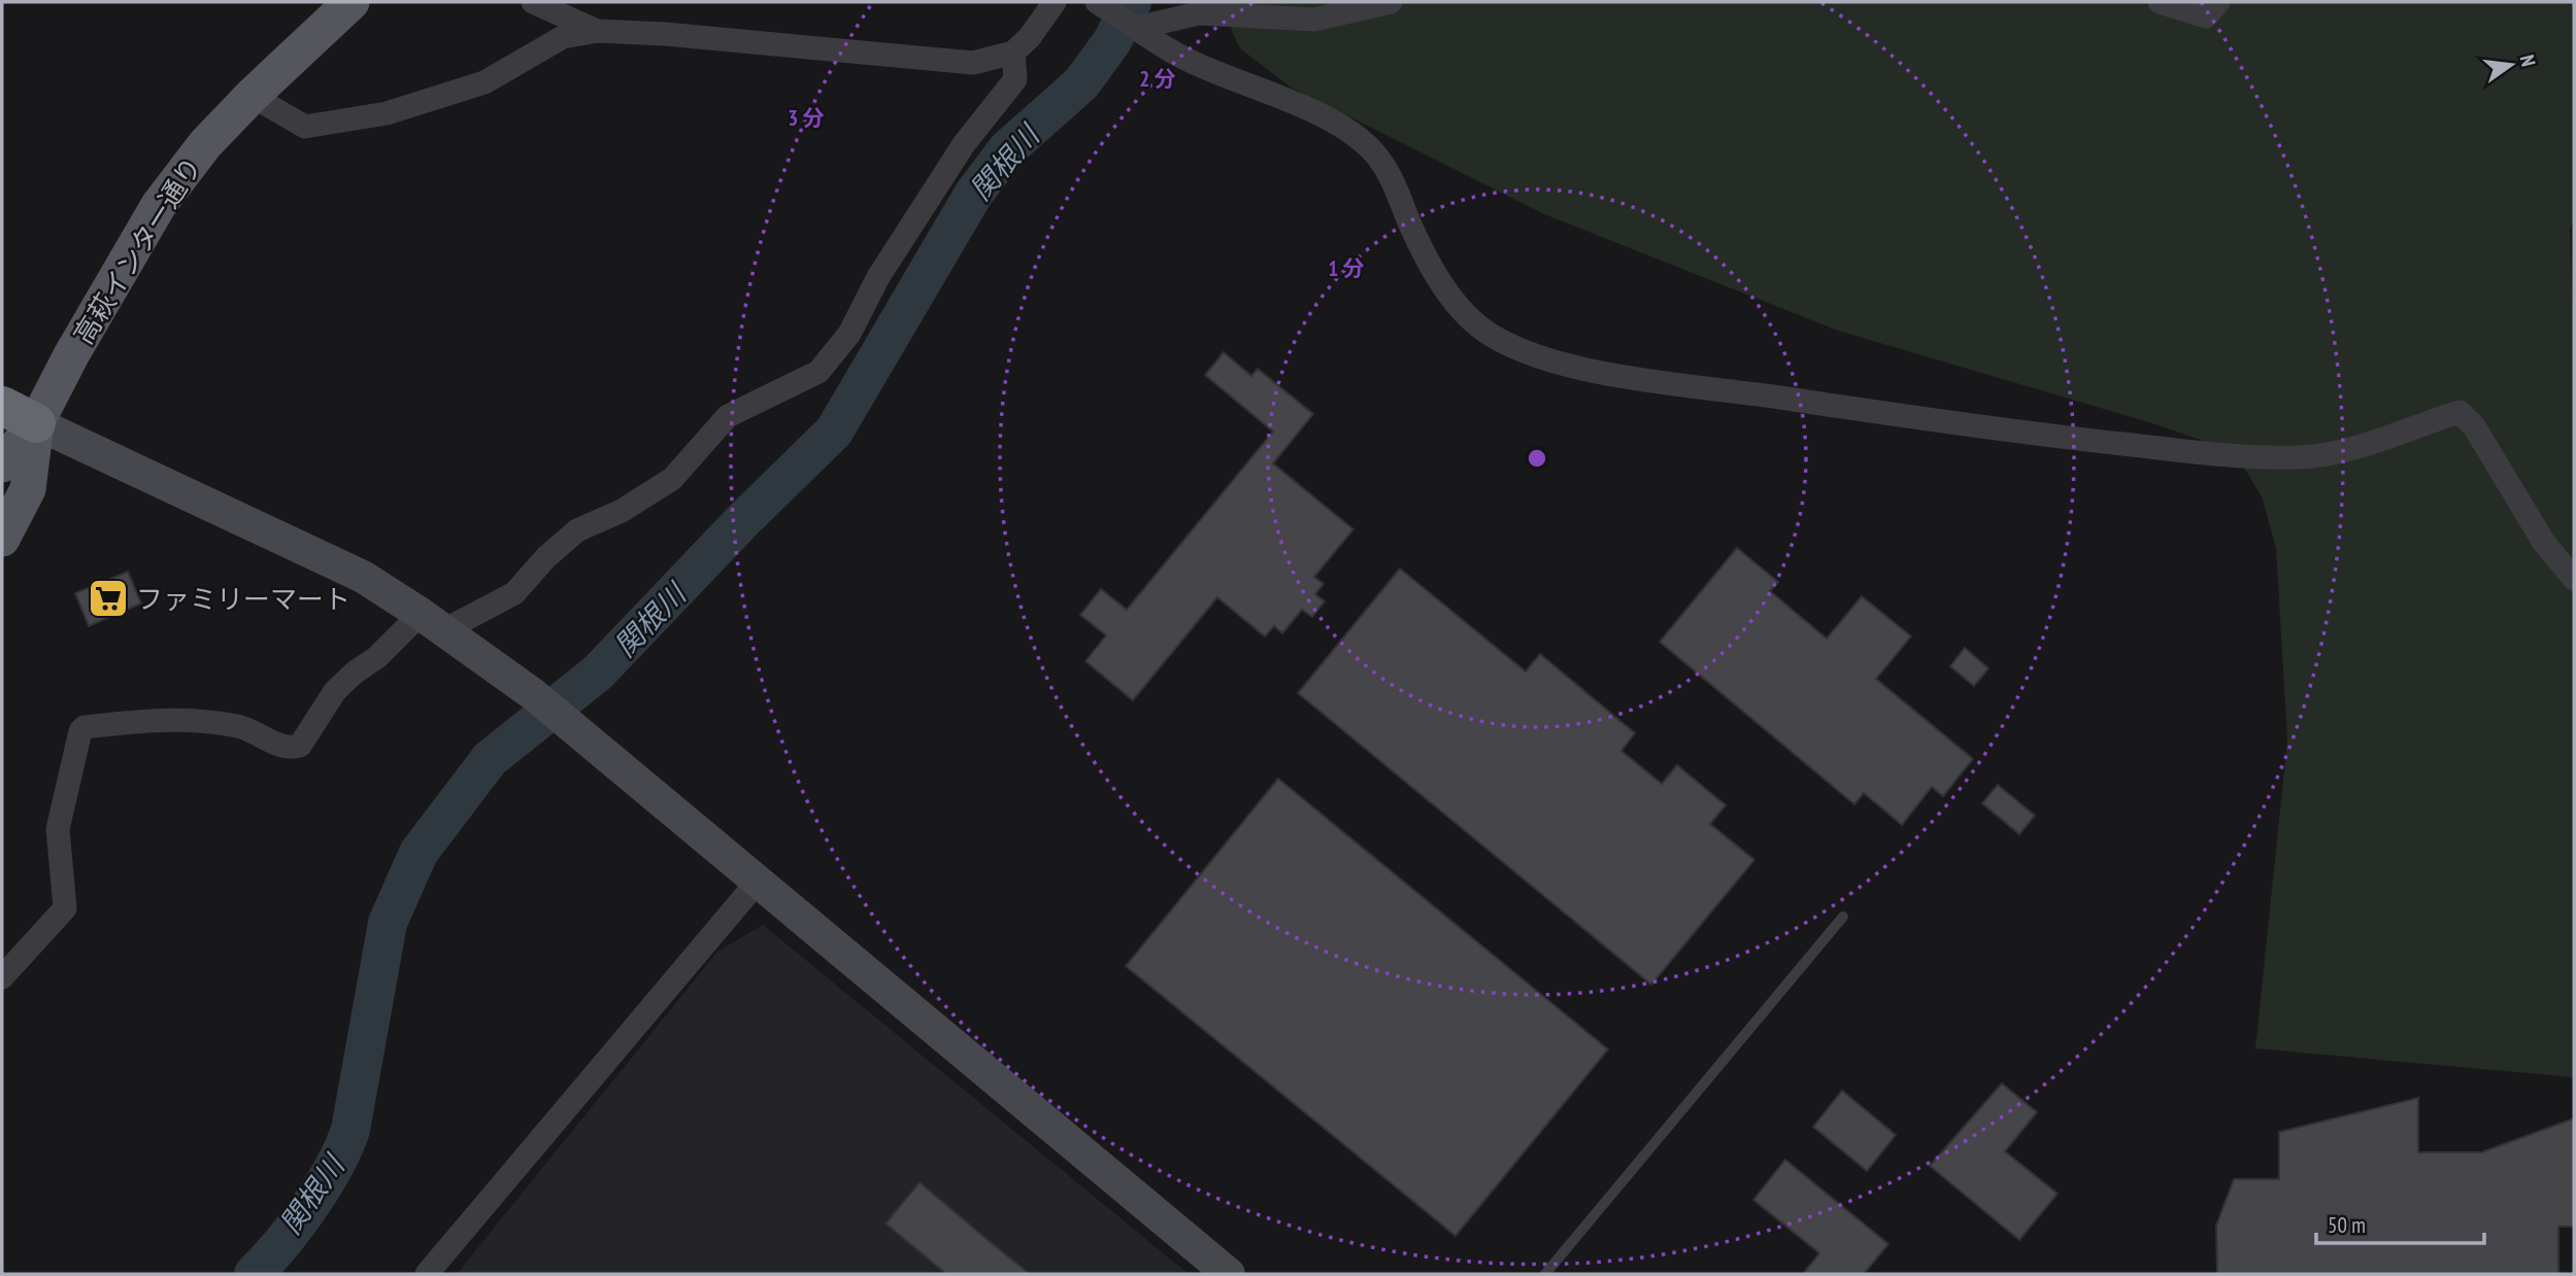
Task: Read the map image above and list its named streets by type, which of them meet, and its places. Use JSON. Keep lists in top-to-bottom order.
{
  "streets": {
    "main road": ["高萩インター通り"]
  },
  "water": ["関根川"],
  "places": {
    "supermarket": ["ファミリーマート"]
  },
  "scale_bar": "50 m",
  "north": "right",
  "rings": ["2 分", "3 分", "1 分"]
}
